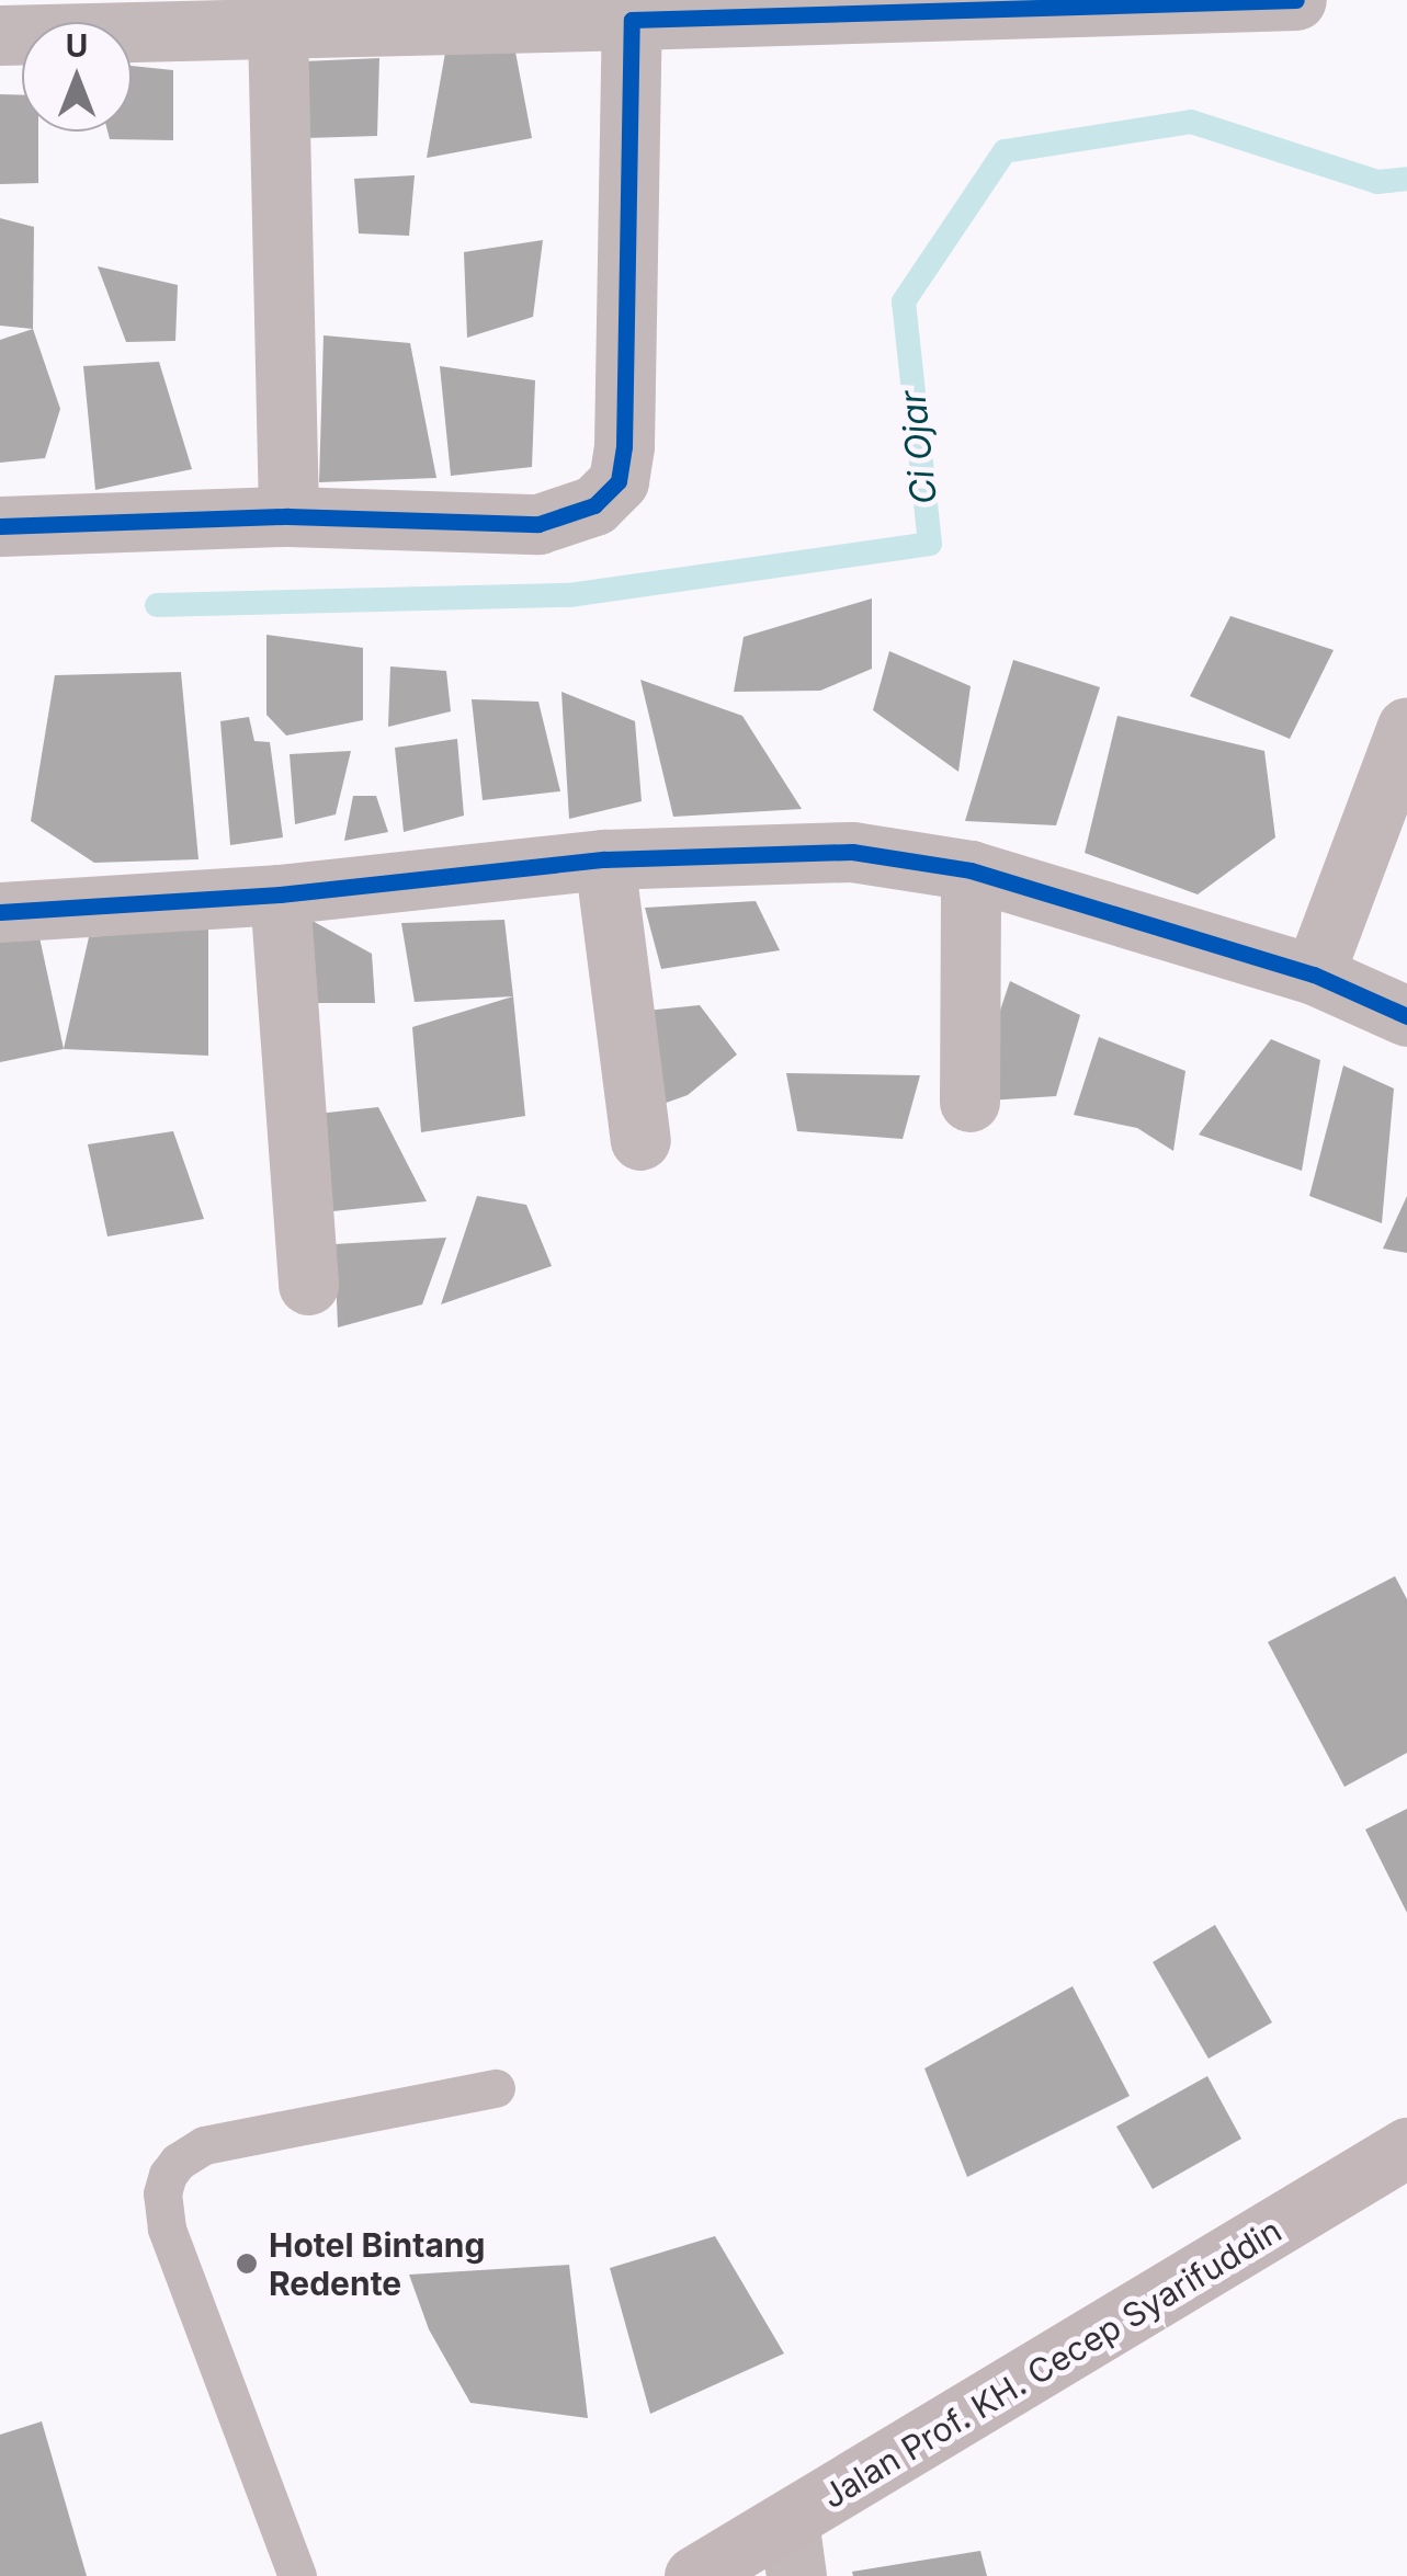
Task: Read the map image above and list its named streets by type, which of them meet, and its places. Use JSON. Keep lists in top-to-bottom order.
{
  "streets": {
    "main road": ["Jalan Prof. KH. Cecep Syarifuddin"]
  },
  "water": ["Ci Ojar"],
  "places": ["Hotel Bintang Redente"],
  "north": "top"
}
